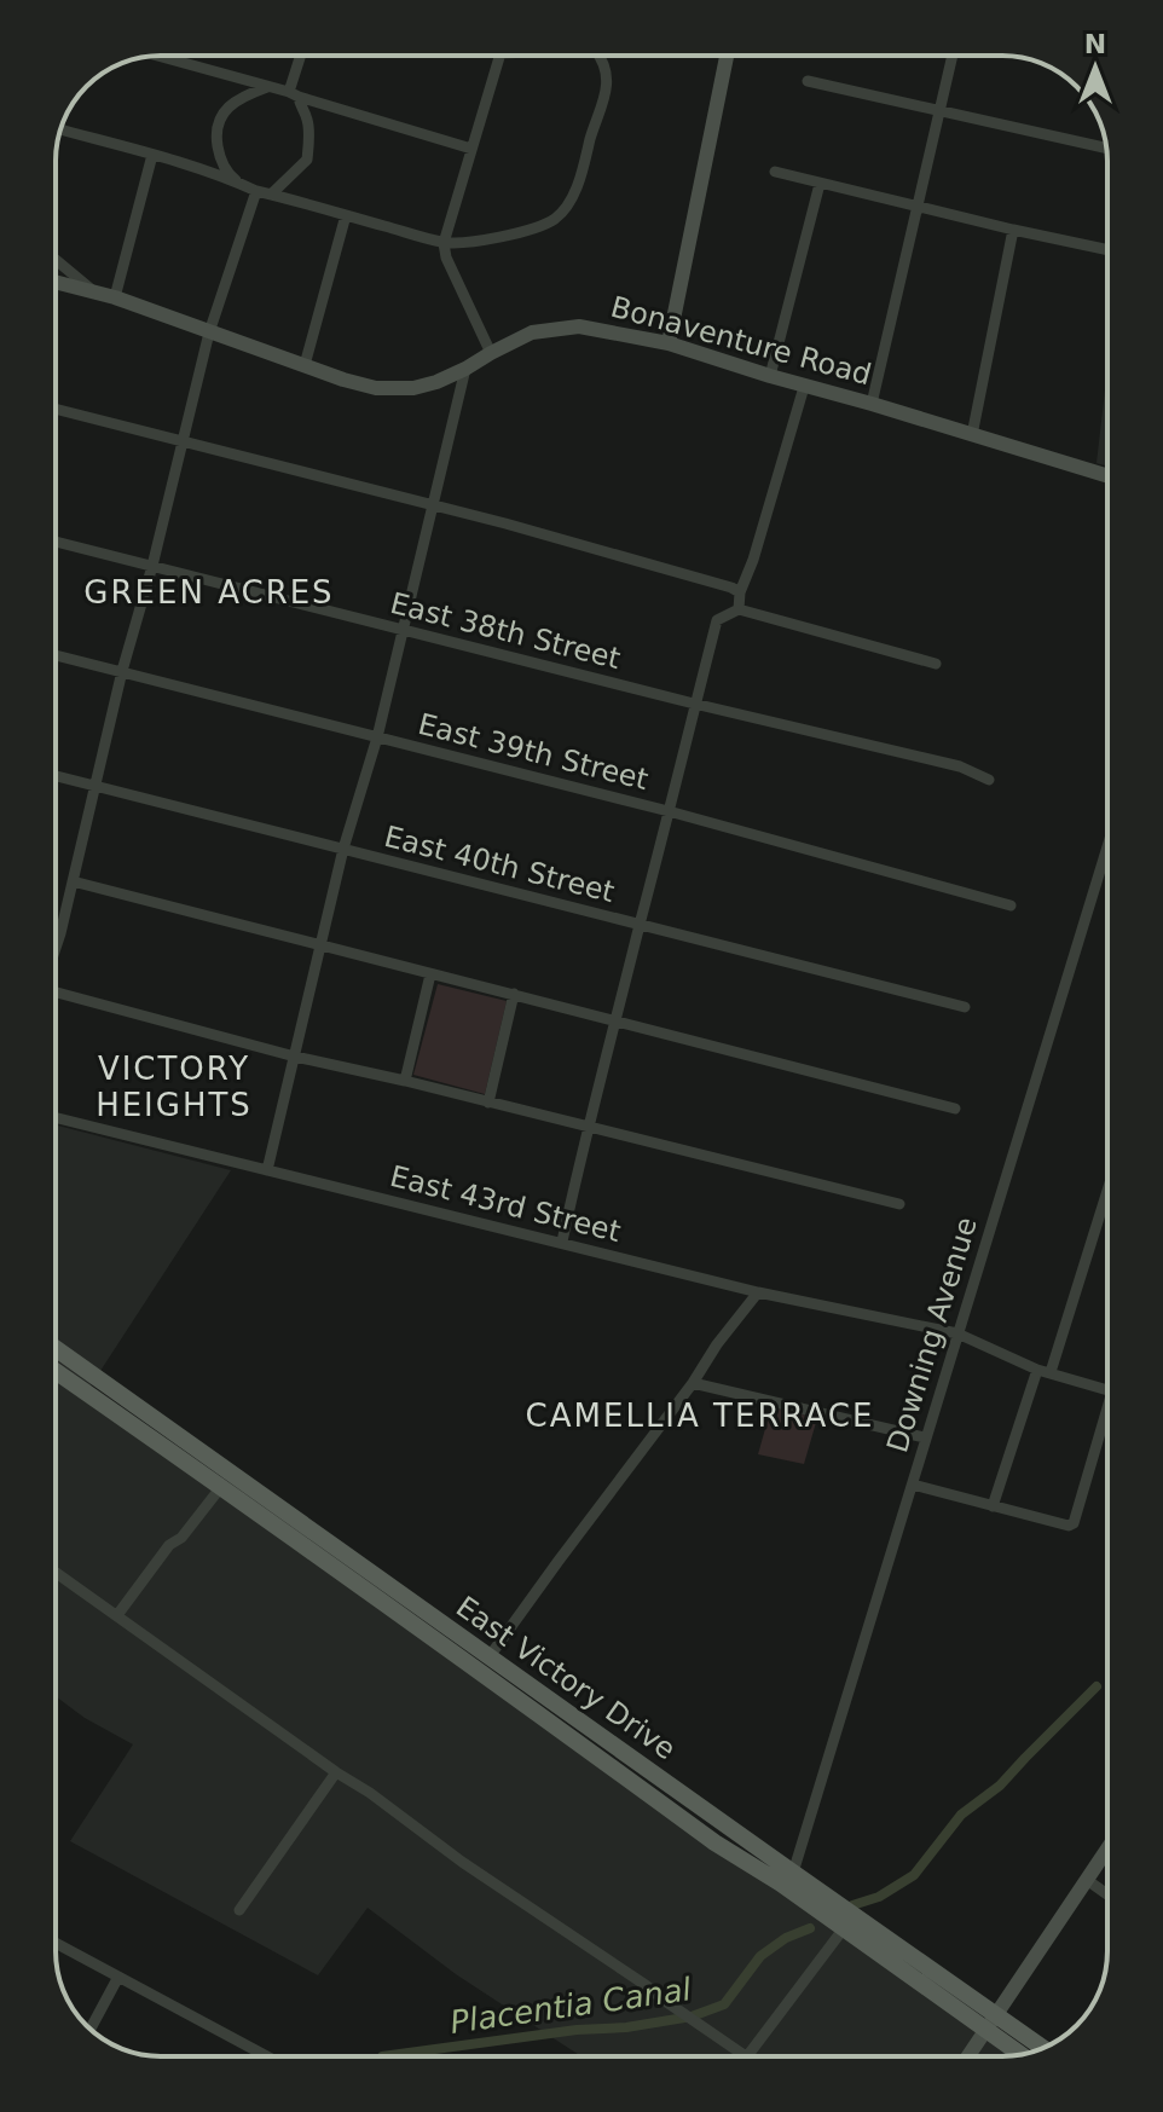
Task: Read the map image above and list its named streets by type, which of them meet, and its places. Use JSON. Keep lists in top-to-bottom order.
{
  "streets": {
    "main road": ["East Victory Drive"],
    "street": [
      "Bonaventure Road",
      "East 38th Street",
      "East 39th Street",
      "East 40th Street",
      "East 43rd Street",
      "Downing Avenue"
    ]
  },
  "crossings": [
    ["East 43rd Street", "Downing Avenue"],
    ["Downing Avenue", "East Victory Drive"]
  ],
  "districts": ["GREEN ACRES", "VICTORY HEIGHTS", "CAMELLIA TERRACE"],
  "water": ["Placentia Canal"],
  "north": "top"
}
